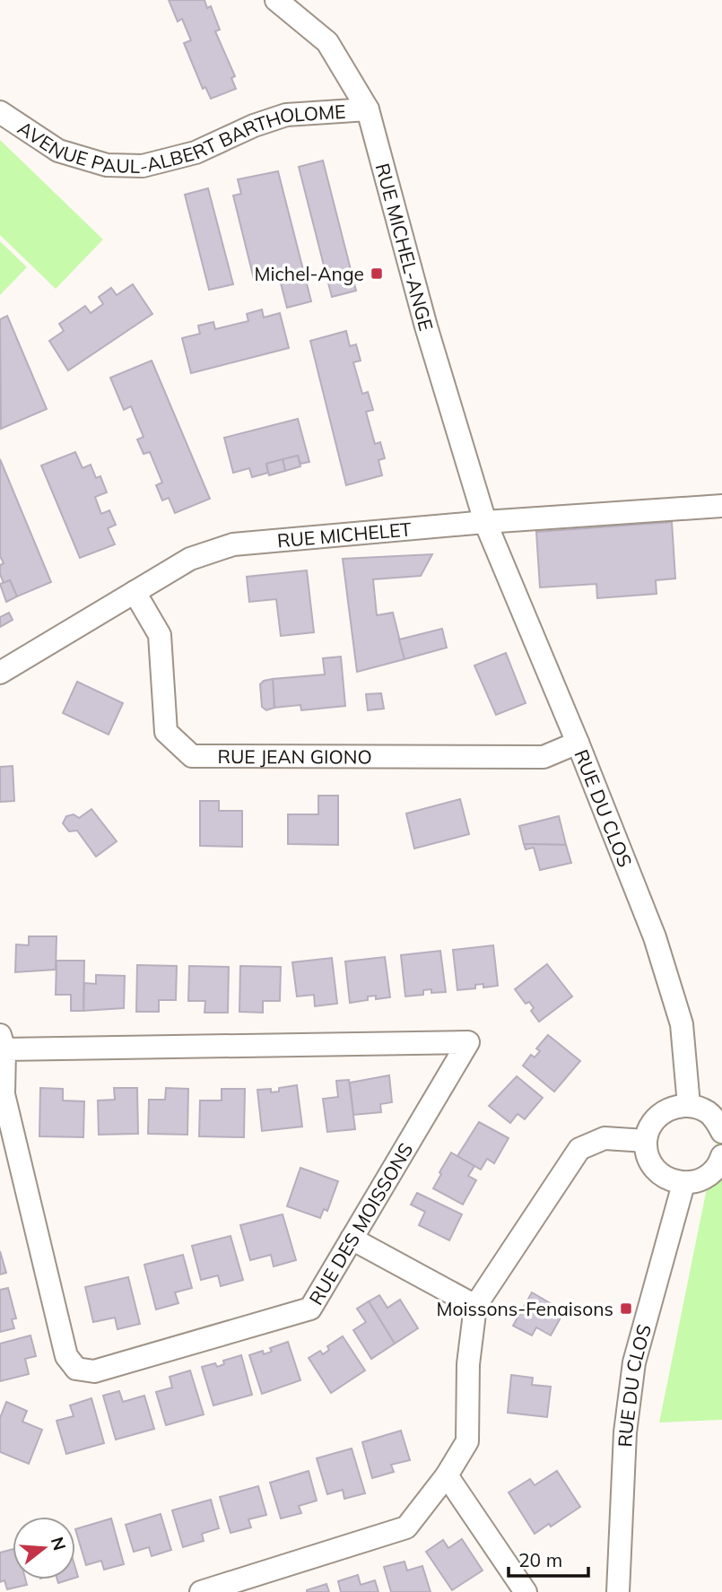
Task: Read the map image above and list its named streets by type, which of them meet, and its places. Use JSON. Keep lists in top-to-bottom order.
{
  "streets": {
    "street": [
      "AVENUE PAUL-ALBERT BARTHOLOME",
      "RUE MICHEL-ANGE",
      "RUE MICHELET",
      "RUE JEAN GIONO",
      "RUE DU CLOS",
      "RUE DES MOISSONS"
    ]
  },
  "crossings": [
    ["AVENUE PAUL-ALBERT BARTHOLOME", "RUE MICHEL-ANGE"],
    ["RUE MICHEL-ANGE", "RUE MICHELET"],
    ["RUE MICHEL-ANGE", "RUE DU CLOS"],
    ["RUE MICHELET", "RUE JEAN GIONO"],
    ["RUE MICHELET", "RUE DU CLOS"],
    ["RUE JEAN GIONO", "RUE DU CLOS"]
  ],
  "places": {
    "transit": ["Michel-Ange", "Moissons-Fenaisons"]
  },
  "scale_bar": "20 m",
  "north": "right"
}
